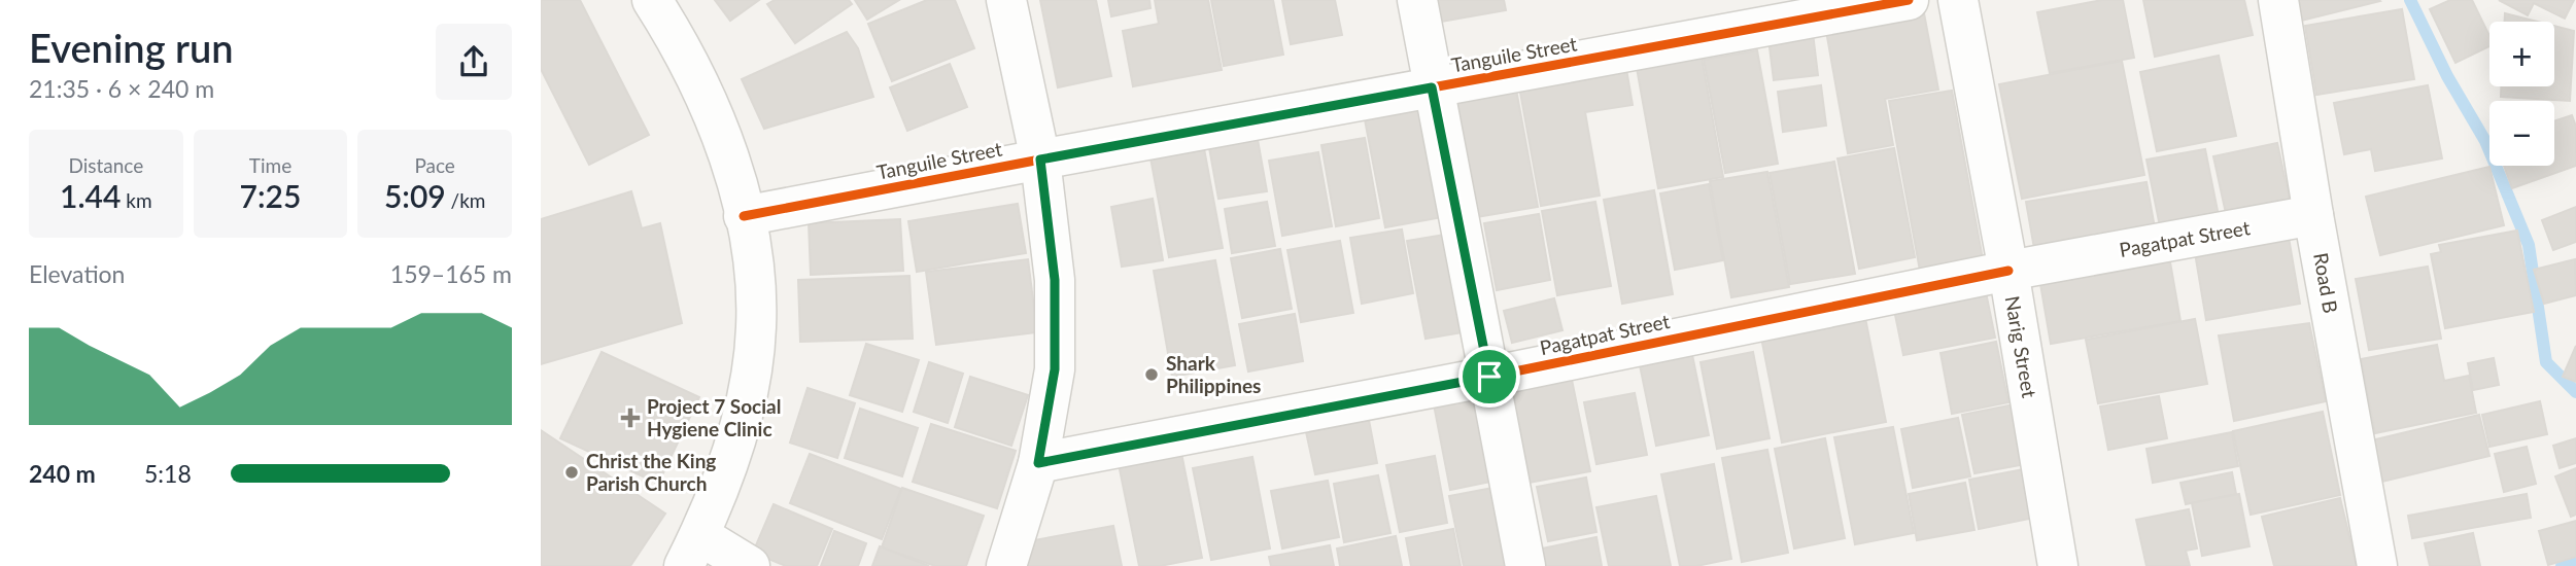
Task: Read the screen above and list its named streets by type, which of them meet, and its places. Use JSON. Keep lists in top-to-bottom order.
{
  "streets": {
    "street": [
      "Tanguile Street",
      "Pagatpat Street",
      "Road B",
      "Narig Street"
    ]
  },
  "crossings": [
    ["Pagatpat Street", "Road B"],
    ["Pagatpat Street", "Narig Street"]
  ],
  "places": {
    "other": ["Shark Philippines", "Christ the King Parish Church"],
    "health": ["Project 7 Social Hygiene Clinic"]
  },
  "page": {
    "heading": ["Evening run", "21:35 · 6 × 240 m"],
    "map_buttons": ["+", "−"],
    "stats": [
      ["Distance", "1.44 km"],
      ["Time", "7:25"],
      ["Pace", "5:09 /km"]
    ],
    "chart": ["Elevation", "159–165 m"],
    "list": [
      {
        "name": "240 m",
        "note": "5:18"
      }
    ]
  }
}
